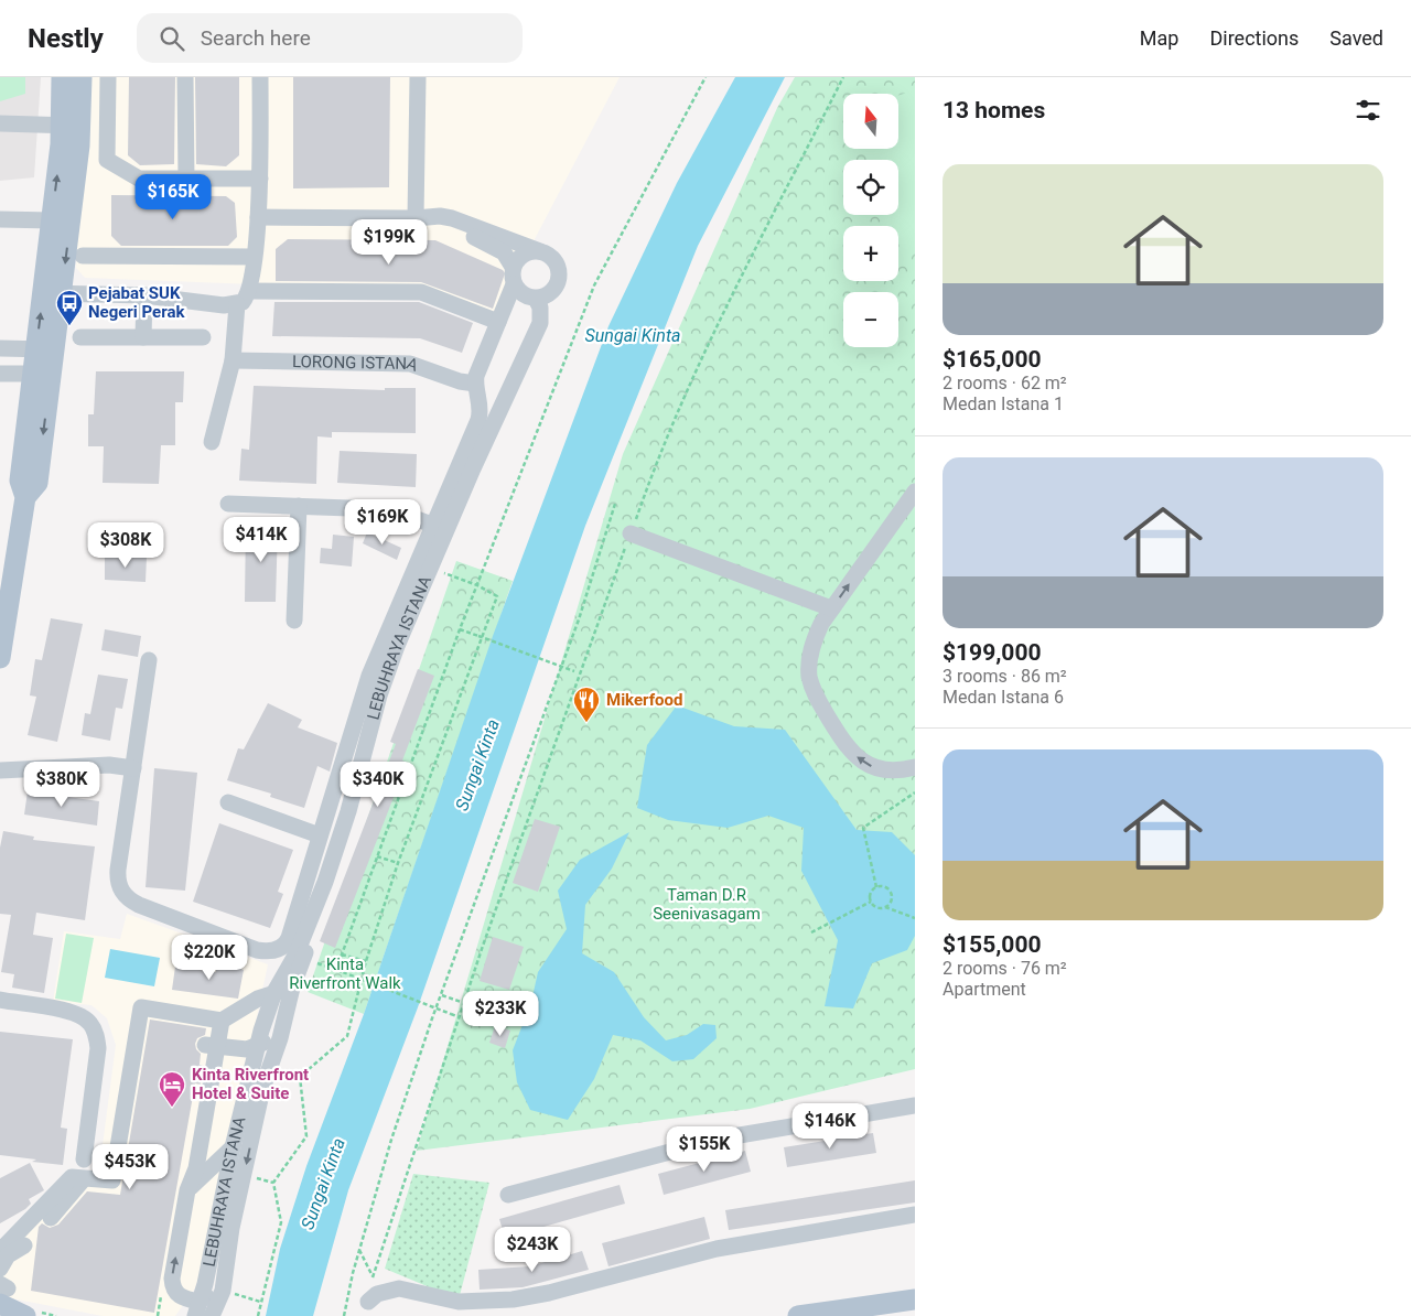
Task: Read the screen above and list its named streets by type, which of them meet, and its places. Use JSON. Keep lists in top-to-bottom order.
{
  "streets": {
    "street": ["LORONG ISTANA", "LEBUHRAYA ISTANA"]
  },
  "water": ["Sungai Kinta"],
  "parks": ["Taman D.R Seenivasagam", "Kinta Riverfront Walk"],
  "places": {
    "bus stop": ["Pejabat SUK Negeri Perak"],
    "restaurant": ["Mikerfood"],
    "hotel": ["Kinta Riverfront Hotel & Suite"]
  },
  "north": "top",
  "page": {
    "header": "Nestly",
    "search": "Search here",
    "nav": ["Map", "Directions", "Saved"],
    "heading": "13 homes",
    "map_buttons": ["+", "−"],
    "list": [
      {
        "name": "$165,000",
        "note": "2 rooms · 62 m² · Medan Istana 1"
      },
      {
        "name": "$199,000",
        "note": "3 rooms · 86 m² · Medan Istana 6"
      },
      {
        "name": "$155,000",
        "note": "2 rooms · 76 m² · Apartment"
      }
    ],
    "price": [
      "$165K",
      "$199K",
      "$169K",
      "$414K",
      "$308K",
      "$380K",
      "$340K",
      "$220K",
      "$233K",
      "$146K",
      "$155K",
      "$453K",
      "$243K"
    ]
  }
}
